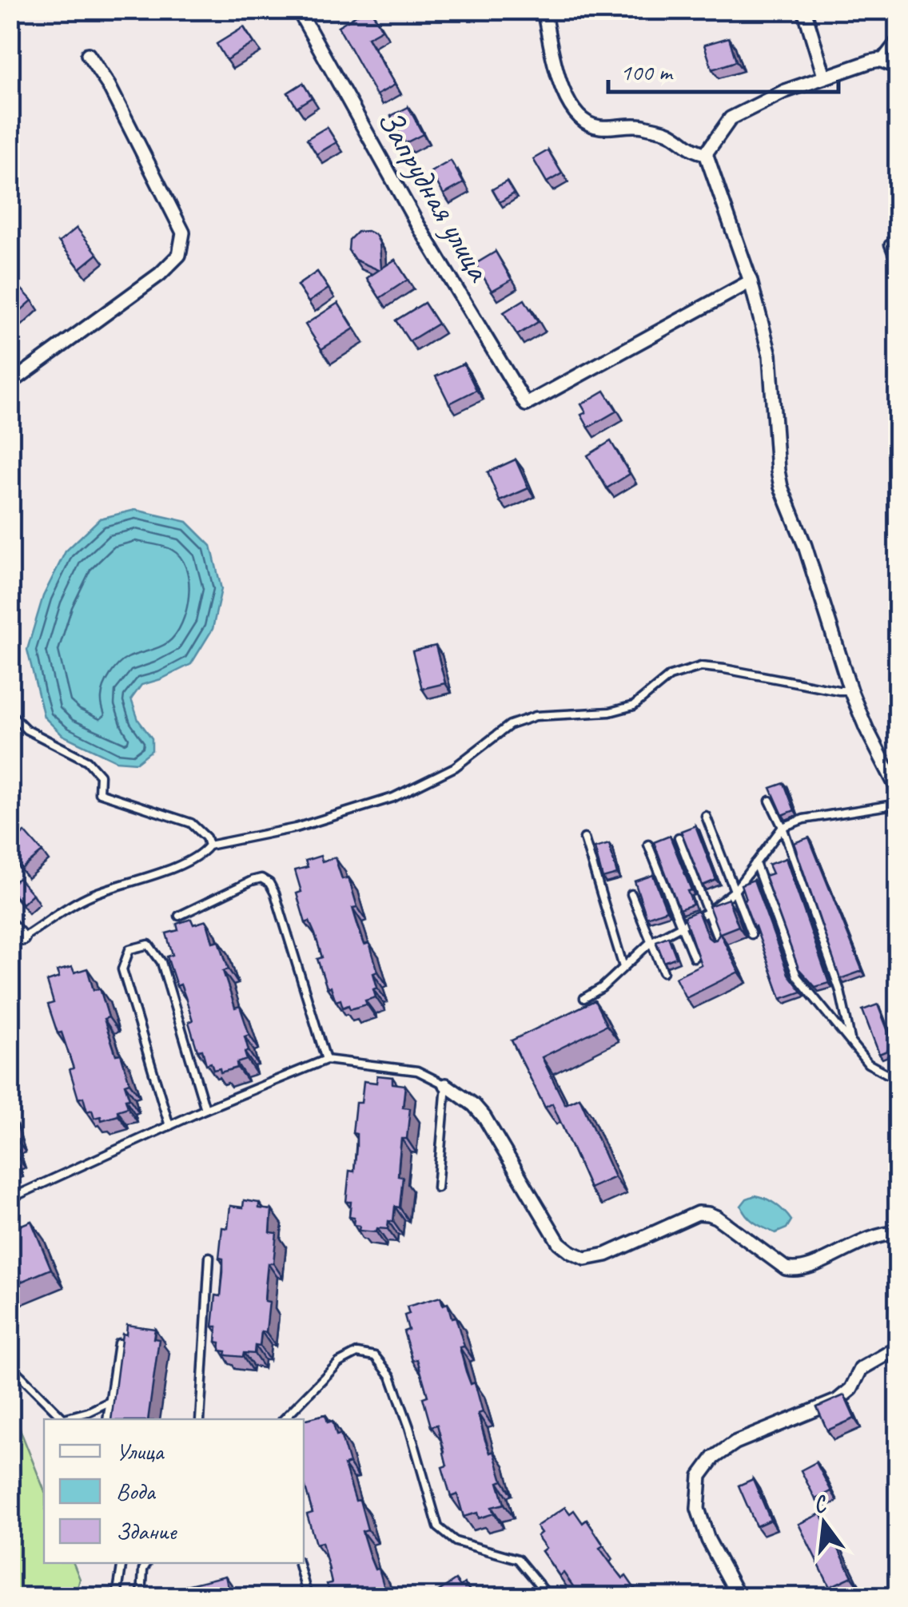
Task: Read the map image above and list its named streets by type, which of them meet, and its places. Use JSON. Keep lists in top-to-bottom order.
{
  "streets": {
    "street": ["Запрудная улица"]
  },
  "legend": ["Улица", "Вода", "Здание"],
  "scale_bar": "100 m",
  "north": "top"
}
